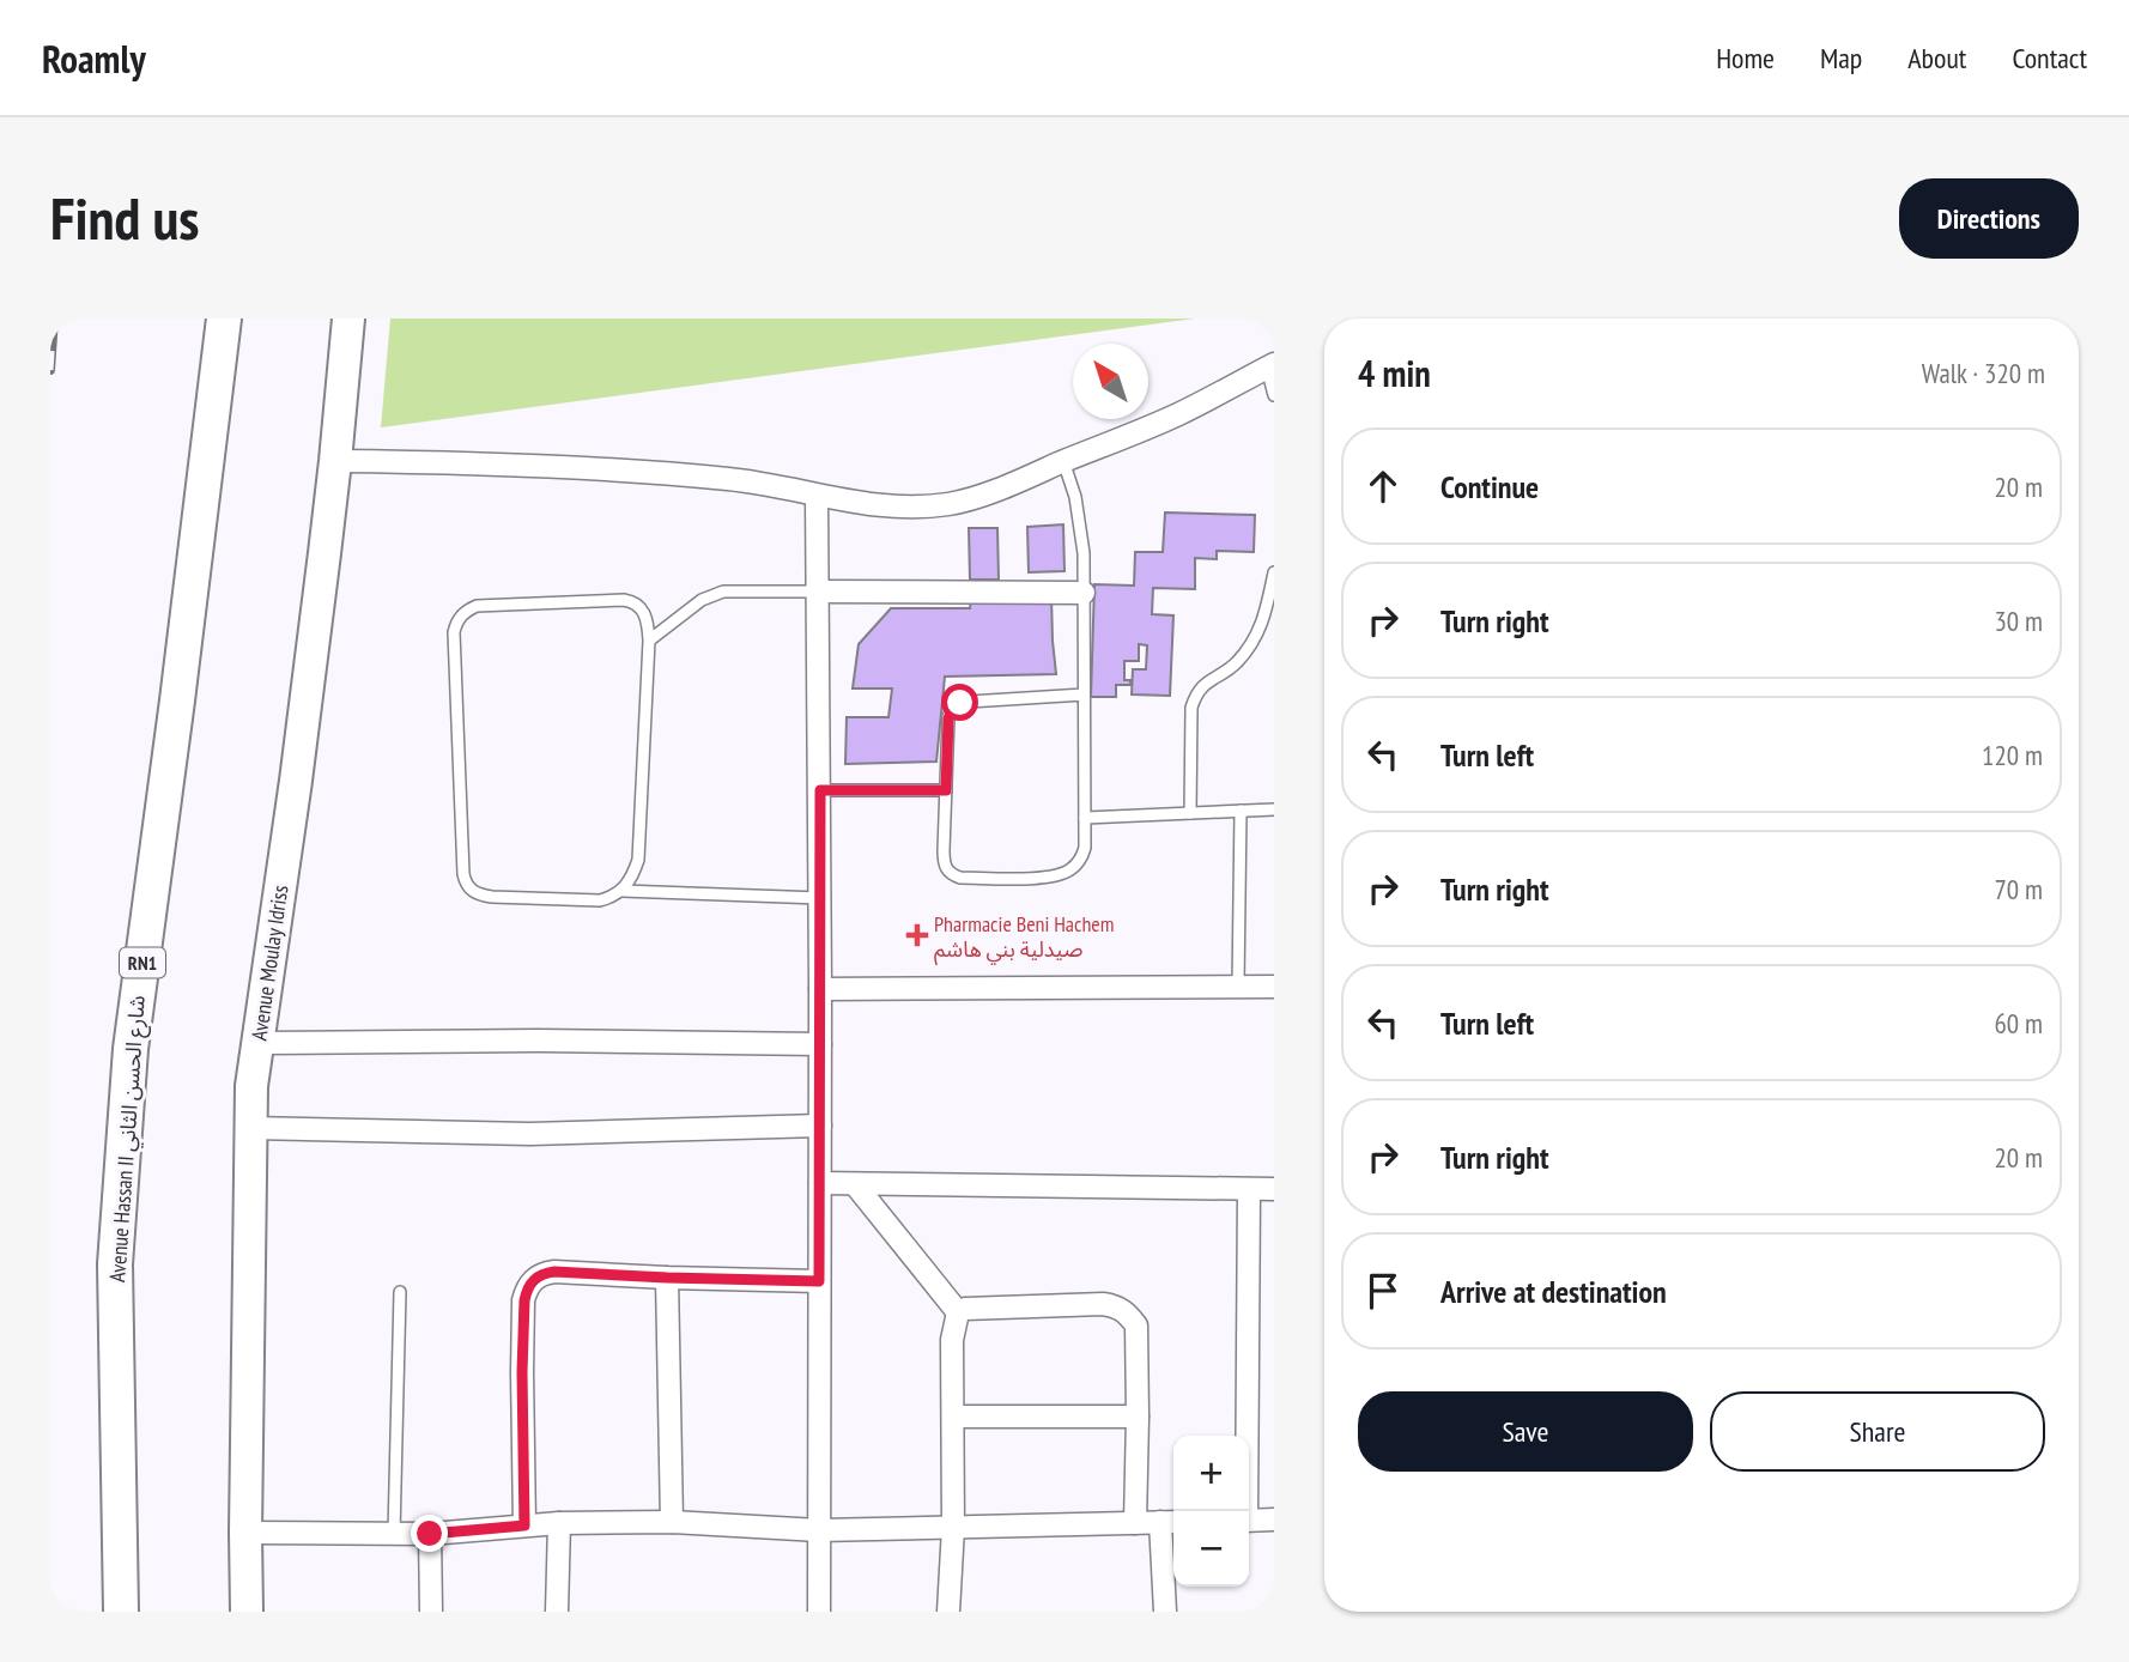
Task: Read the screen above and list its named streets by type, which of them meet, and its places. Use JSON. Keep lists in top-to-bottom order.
{
  "streets": {
    "main road": ["RN1", "Avenue Hassan II شارع الحسن الثاني"],
    "street": ["Avenue Moulay Idriss"]
  },
  "places": {
    "health": ["Pharmacie Beni Hachem صيدلية بني هاشم"]
  },
  "north": "top left",
  "page": {
    "header": "Roamly",
    "nav": [
      "Home",
      "Map",
      "About",
      "Contact"
    ],
    "buttons": [
      "Directions",
      ["Save", "Share"]
    ],
    "title": "Find us",
    "heading": ["4 min", "Walk · 320 m"],
    "list": [
      ["Continue", "20 m"],
      ["Turn right", "30 m"],
      ["Turn left", "120 m"],
      ["Turn right", "70 m"],
      ["Turn left", "60 m"],
      ["Turn right", "20 m"],
      "Arrive at destination"
    ],
    "map_buttons": ["+", "−"]
  }
}
